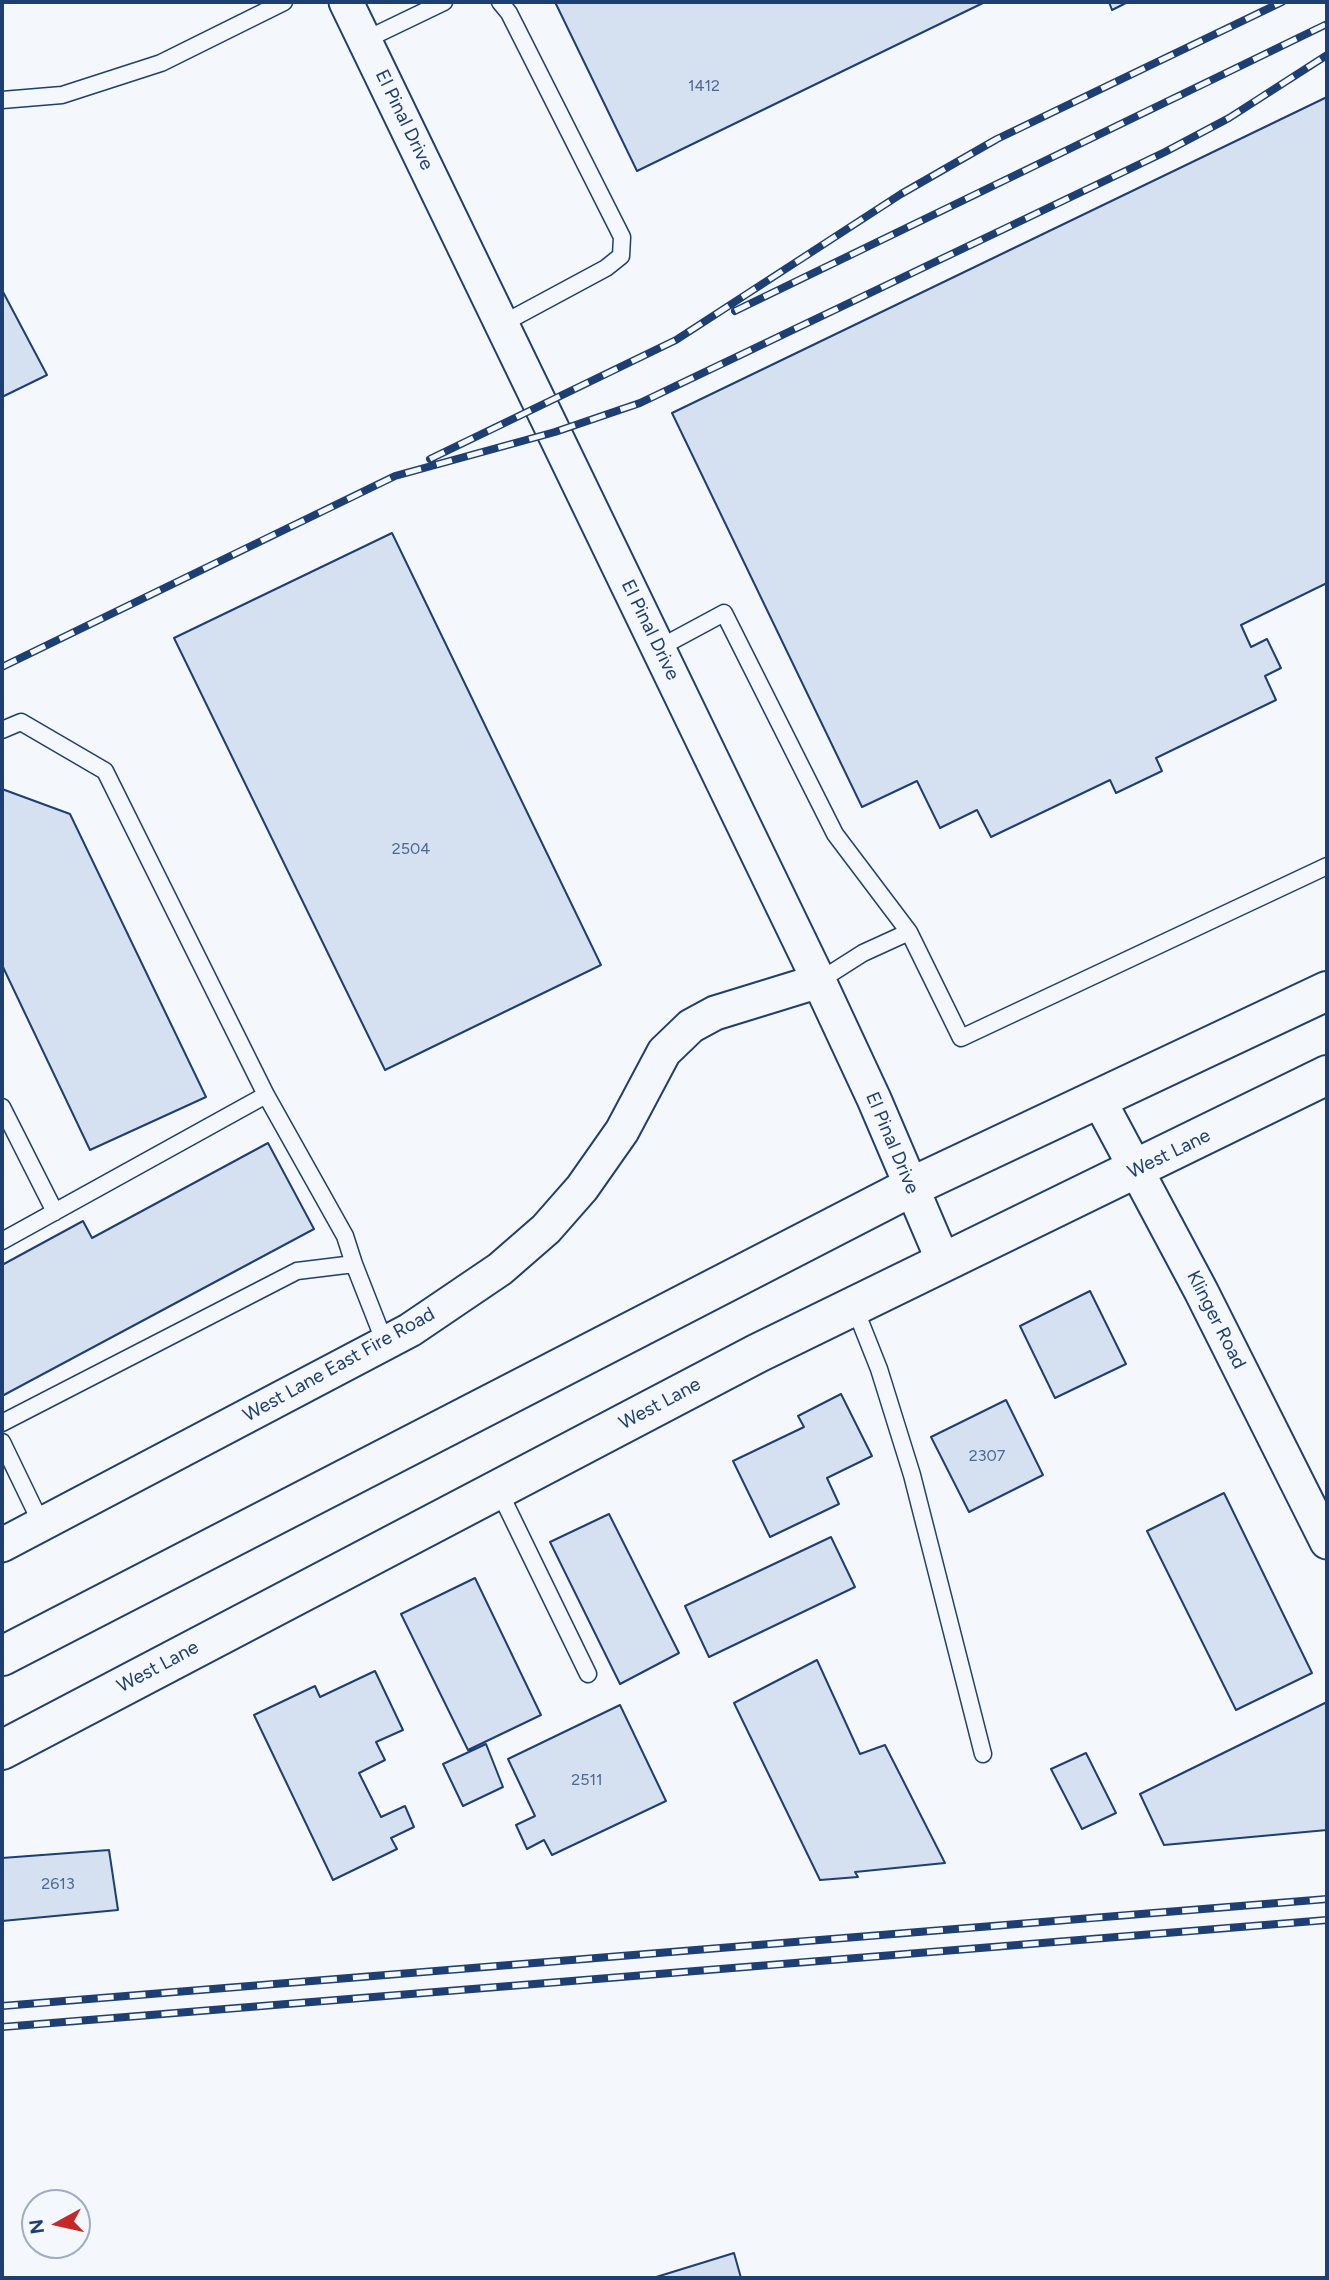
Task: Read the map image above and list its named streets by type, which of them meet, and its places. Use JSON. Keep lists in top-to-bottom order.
{
  "streets": {
    "main road": ["West Lane"],
    "street": ["El Pinal Drive", "Klinger Road", "West Lane East Fire Road"]
  },
  "crossings": [
    ["El Pinal Drive", "West Lane"],
    ["El Pinal Drive", "West Lane East Fire Road"],
    ["West Lane", "Klinger Road"]
  ],
  "house_numbers": [
    "1412",
    "2504",
    "2307",
    "2511",
    "2613"
  ],
  "north": "left"
}
